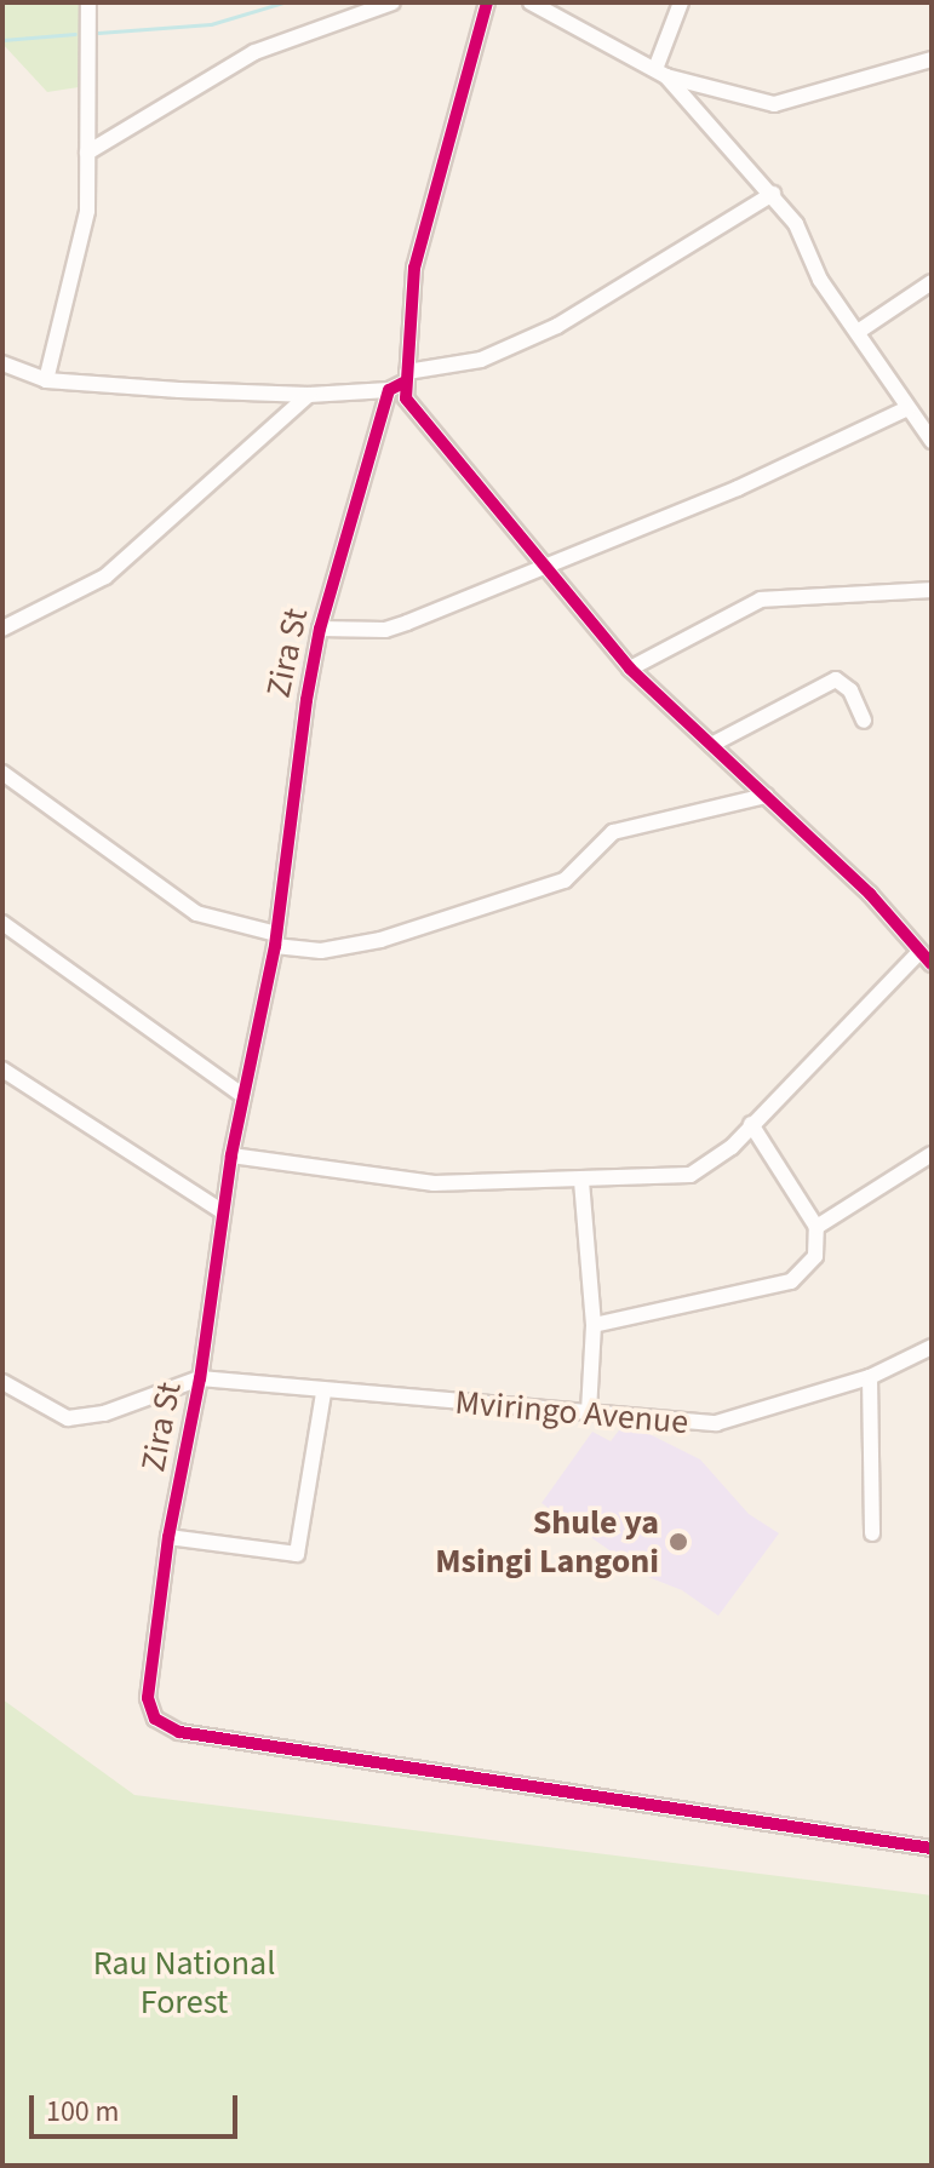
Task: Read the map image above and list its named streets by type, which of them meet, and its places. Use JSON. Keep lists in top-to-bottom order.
{
  "streets": {
    "street": ["Zira St", "Mviringo Avenue"]
  },
  "crossings": [
    ["Zira St", "Mviringo Avenue"]
  ],
  "parks": ["Rau National Forest"],
  "places": ["Shule ya Msingi Langoni"],
  "scale_bar": "100 m"
}
